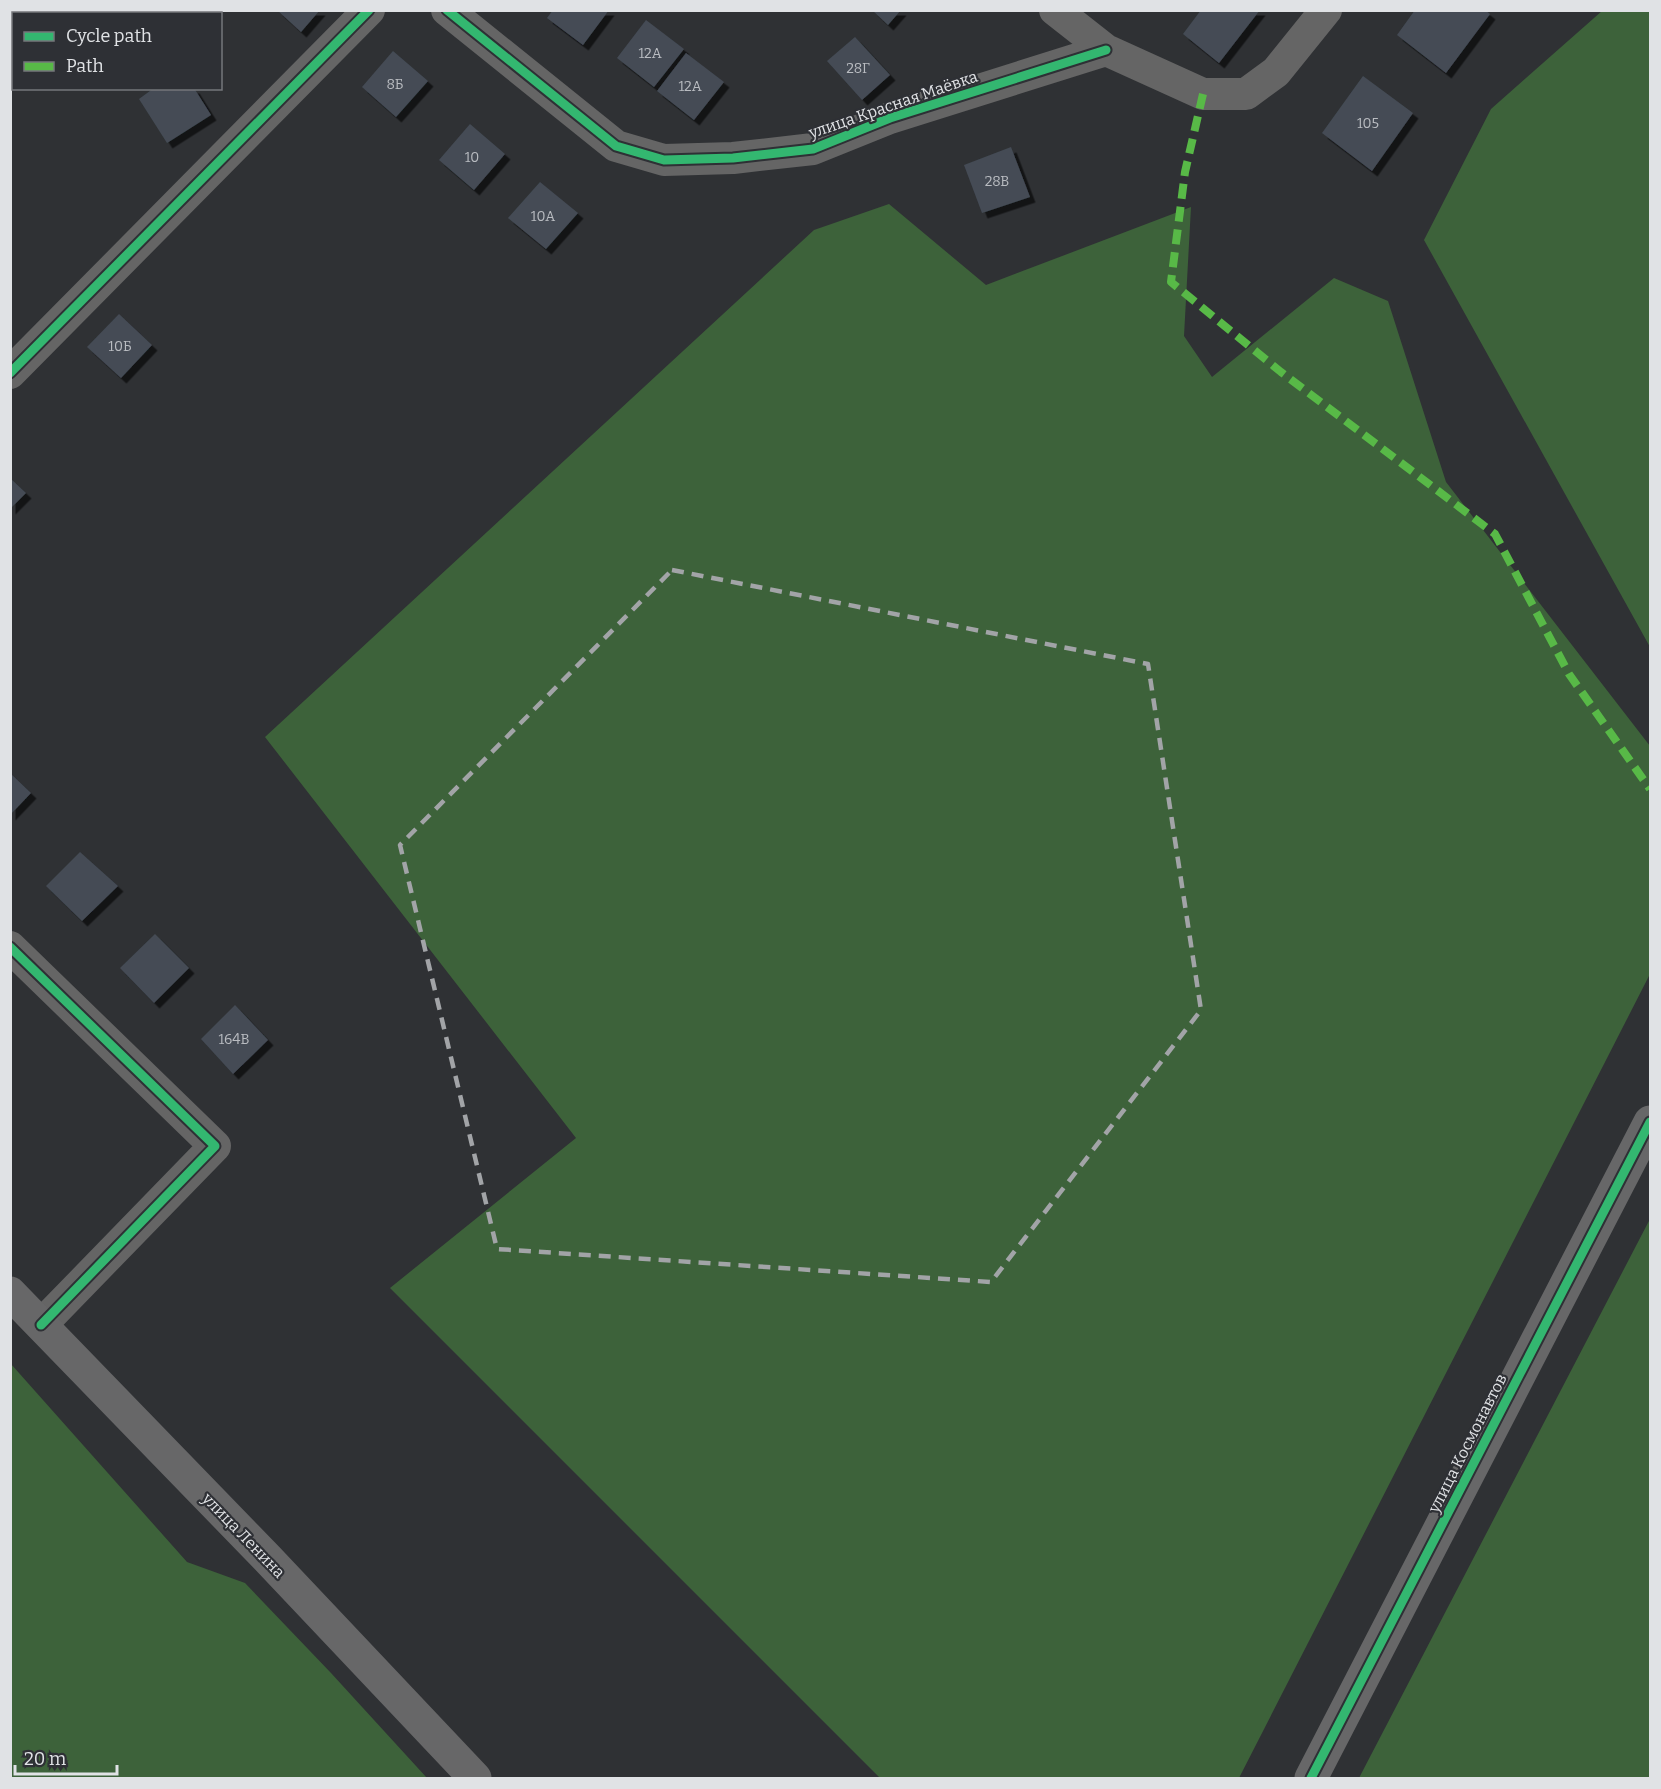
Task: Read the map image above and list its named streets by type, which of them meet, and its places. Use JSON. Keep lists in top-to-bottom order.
{
  "streets": {
    "street": ["улица Красная Маёвка", "улица Космонавтов", "улица Ленина"]
  },
  "house_numbers": [
    "12А",
    "28Г",
    "8Б",
    "12А",
    "105",
    "10",
    "28В",
    "10А",
    "10Б",
    "164В"
  ],
  "legend": ["Cycle path", "Path"],
  "scale_bar": "20 m"
}
